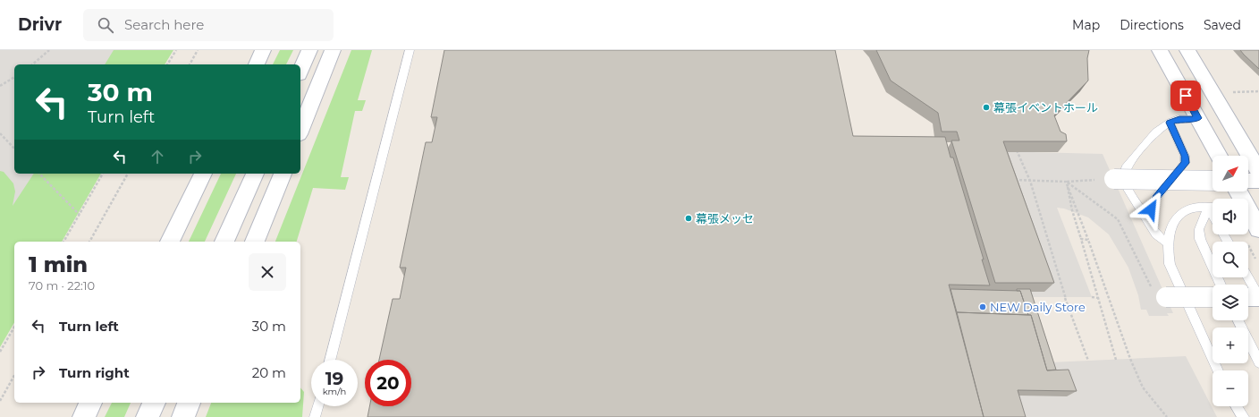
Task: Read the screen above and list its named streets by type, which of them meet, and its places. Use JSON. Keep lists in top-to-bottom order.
{
  "places": ["幕張イベントホール", "幕張メッセ", "NEW Daily Store"],
  "north": "top right",
  "page": {
    "header": "Drivr",
    "search": "Search here",
    "nav": ["Map", "Directions", "Saved"],
    "turn": ["30 m", "Turn left"],
    "map_buttons": ["+", "−"],
    "heading": ["1 min", "70 m · 22:10"],
    "list": [
      {
        "name": "Turn left",
        "value": "30 m"
      },
      {
        "name": "Turn right",
        "value": "20 m"
      }
    ],
    "speed": "19 km/h",
    "limit": "20"
  }
}
